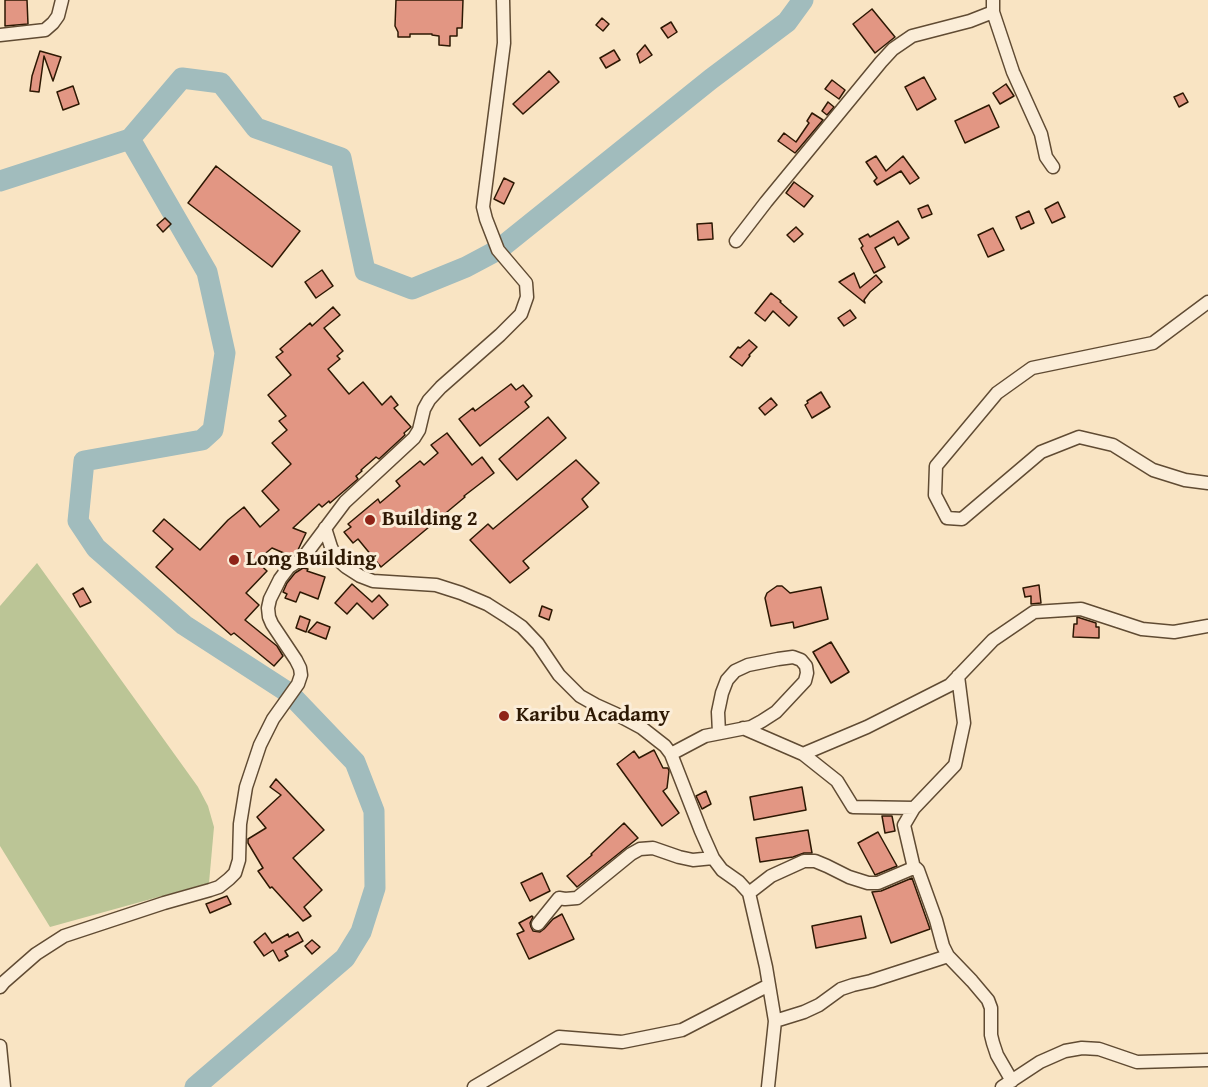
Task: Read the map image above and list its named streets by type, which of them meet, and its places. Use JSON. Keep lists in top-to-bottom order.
{
  "places": ["Building 2", "Long Building", "Karibu Acadamy"]
}
